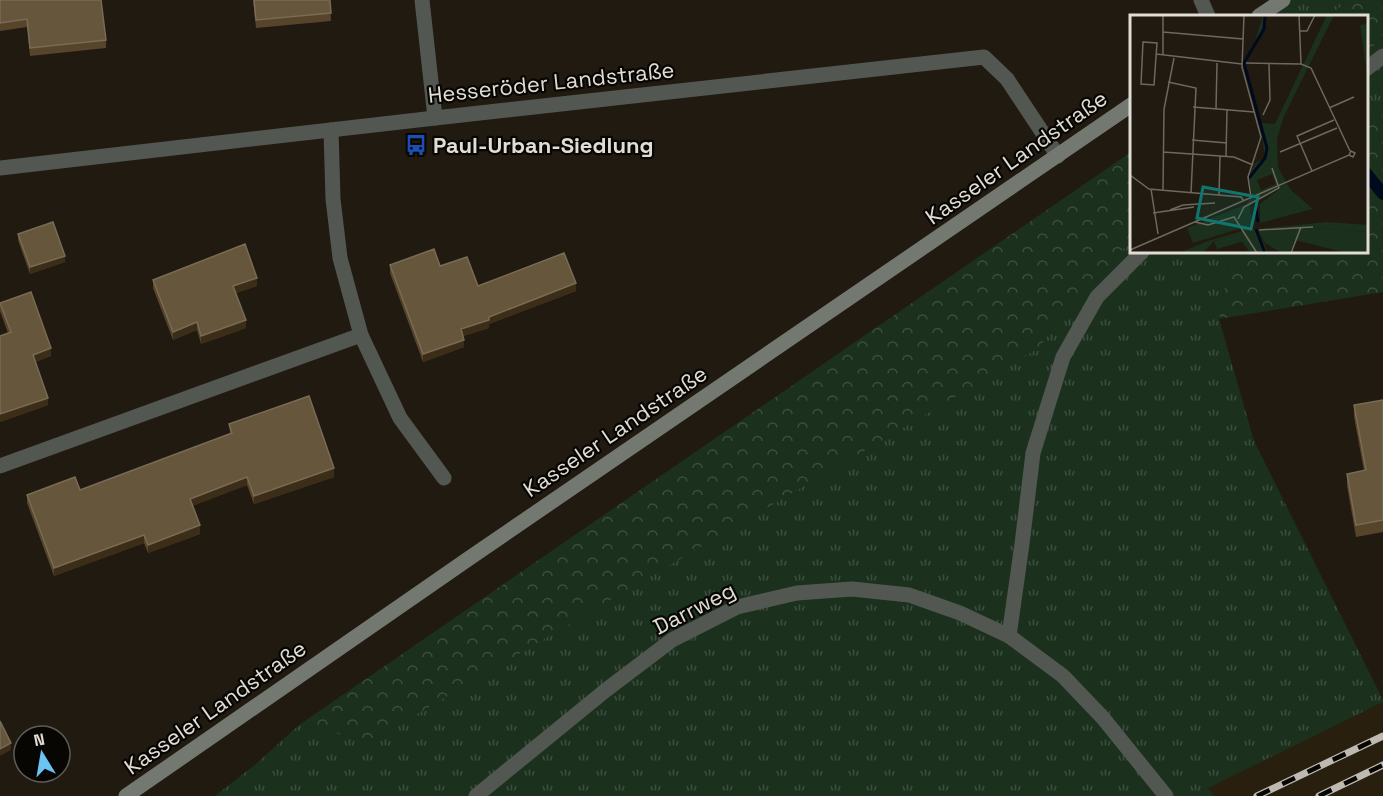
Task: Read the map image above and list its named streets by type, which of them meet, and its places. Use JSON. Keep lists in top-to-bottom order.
{
  "streets": {
    "main road": ["Kasseler Landstraße"],
    "street": ["Hesseröder Landstraße", "Darrweg"]
  },
  "crossings": [
    ["Hesseröder Landstraße", "Kasseler Landstraße"]
  ],
  "places": {
    "bus stop": ["Paul-Urban-Siedlung"]
  },
  "north": "top"
}
